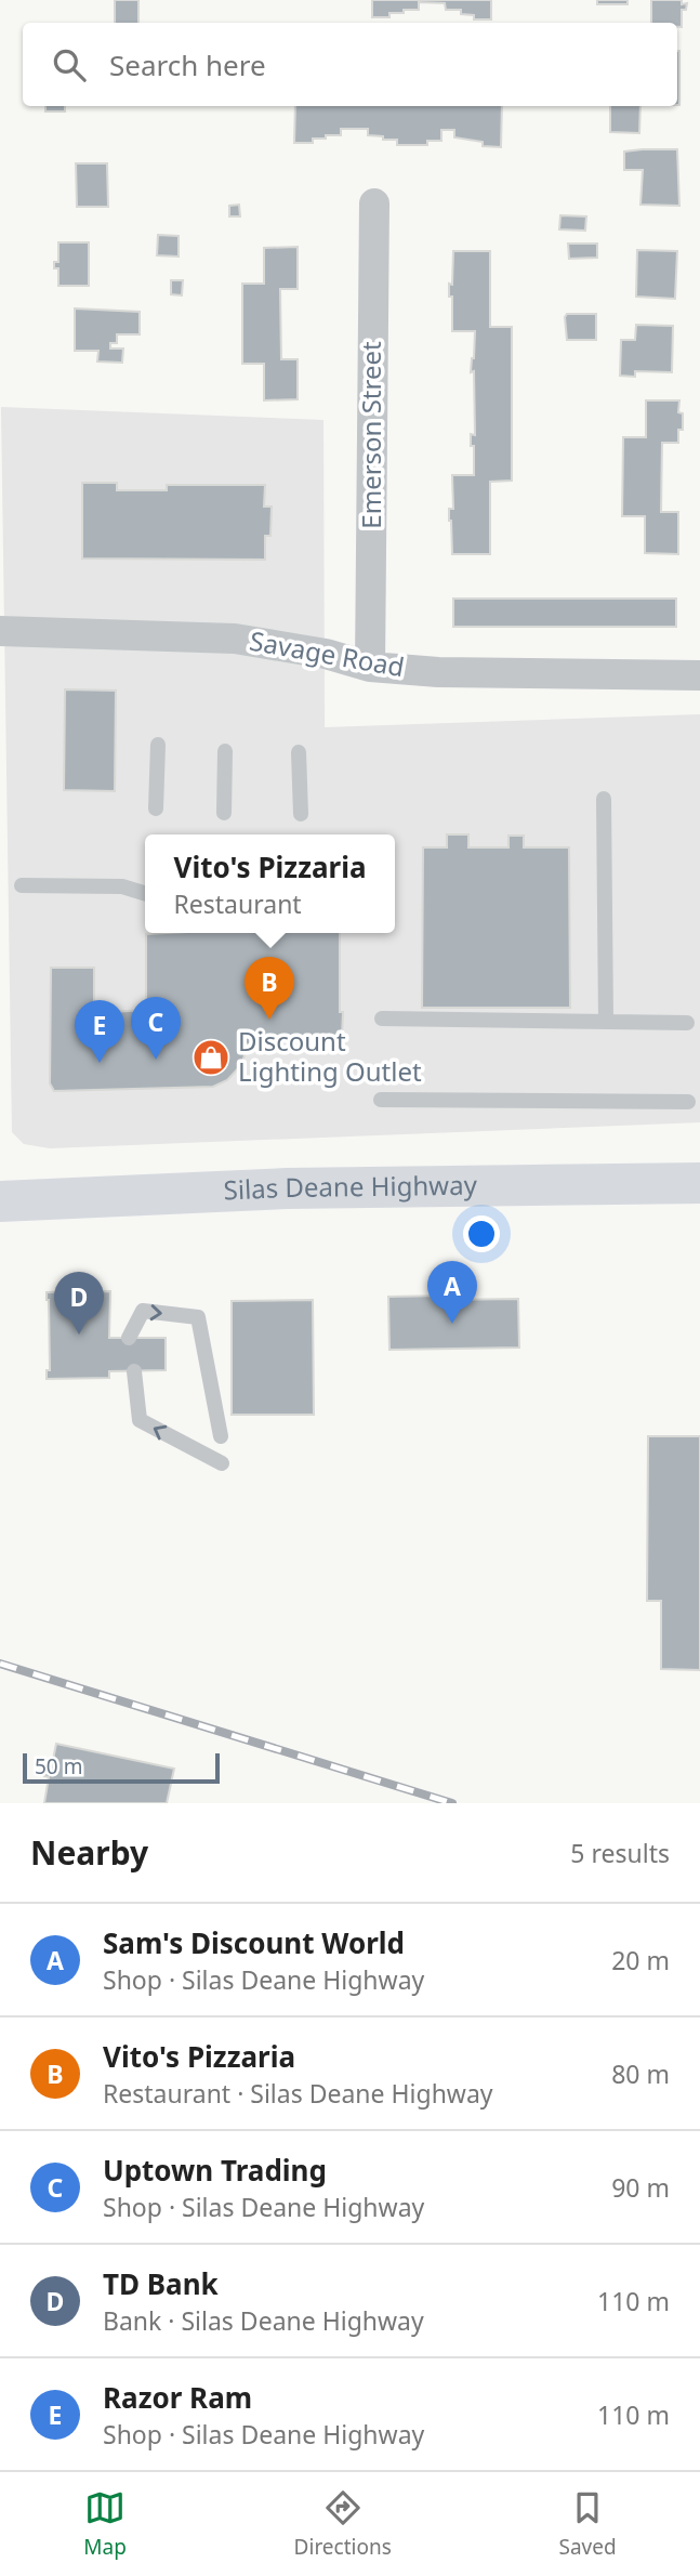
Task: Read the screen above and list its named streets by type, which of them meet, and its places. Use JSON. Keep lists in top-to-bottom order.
{
  "streets": {
    "main road": ["Silas Deane Highway"],
    "street": ["Emerson Street", "Savage Road"]
  },
  "crossings": [
    ["Emerson Street", "Savage Road"]
  ],
  "places": {
    "shop": ["Discount Lighting Outlet"]
  },
  "scale_bar": "50 m",
  "page": {
    "search": "Search here",
    "popup": ["Vito's Pizzaria", "Restaurant"],
    "pins": [
      "B",
      "C",
      "E",
      "A",
      "D"
    ],
    "scale": "50 m",
    "heading": ["Nearby", "5 results"],
    "list": [
      {
        "mark": "A",
        "name": "Sam's Discount World",
        "note": "Shop · Silas Deane Highway",
        "value": "20 m"
      },
      {
        "mark": "B",
        "name": "Vito's Pizzaria",
        "note": "Restaurant · Silas Deane Highway",
        "value": "80 m"
      },
      {
        "mark": "C",
        "name": "Uptown Trading",
        "note": "Shop · Silas Deane Highway",
        "value": "90 m"
      },
      {
        "mark": "D",
        "name": "TD Bank",
        "note": "Bank · Silas Deane Highway",
        "value": "110 m"
      },
      {
        "mark": "E",
        "name": "Razor Ram",
        "note": "Shop · Silas Deane Highway",
        "value": "110 m"
      }
    ],
    "nav": ["Map", "Directions", "Saved"]
  }
}
